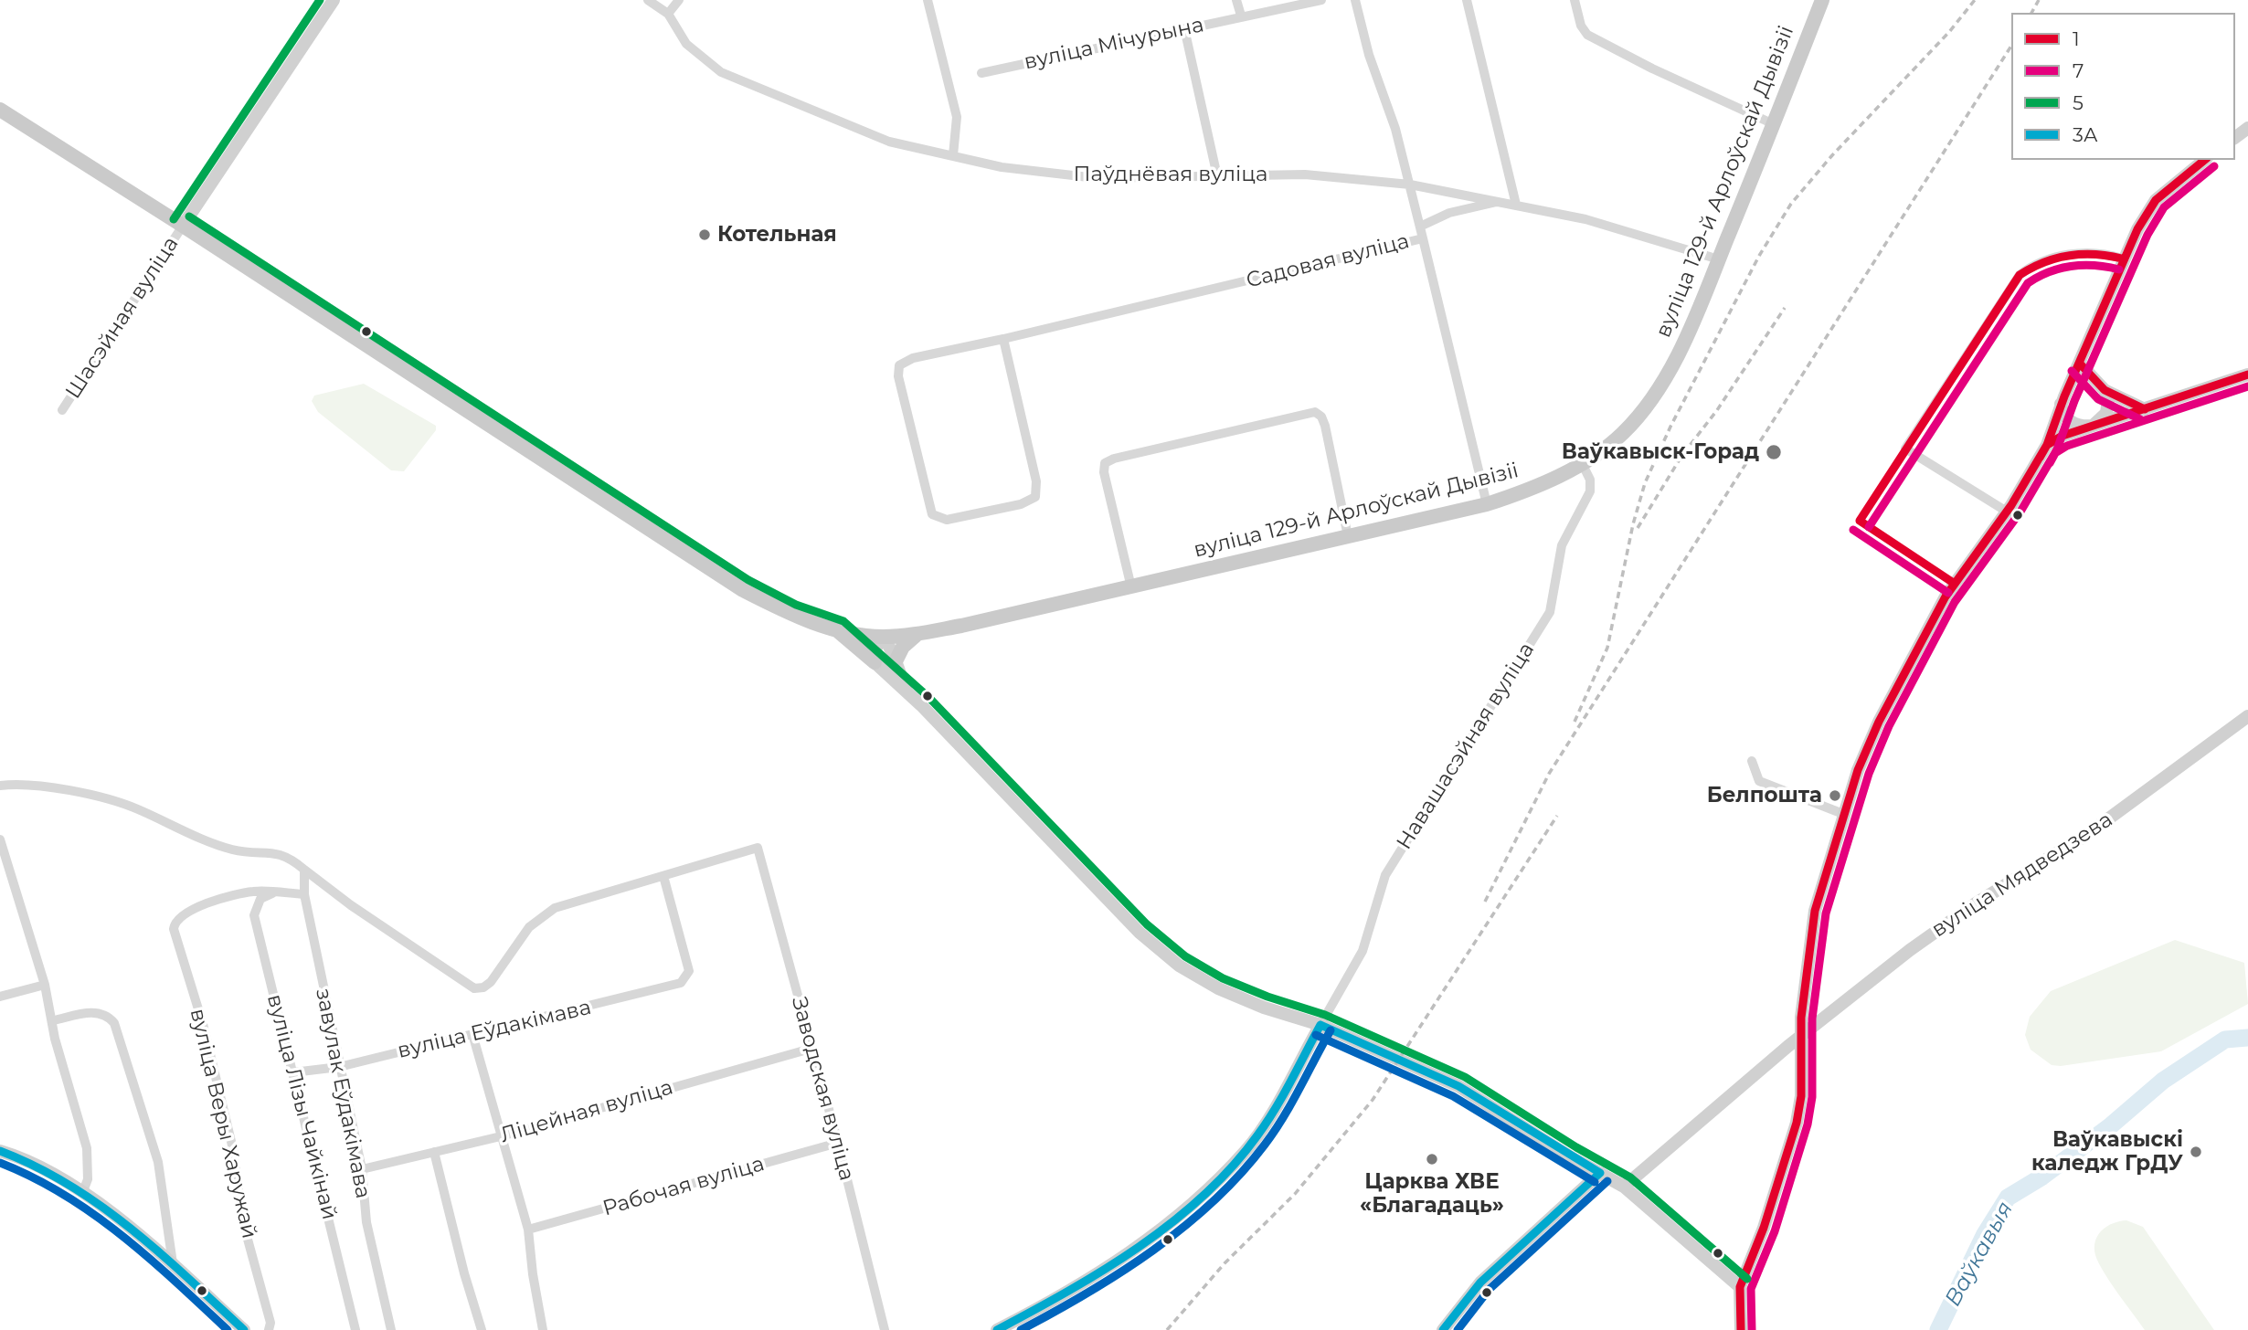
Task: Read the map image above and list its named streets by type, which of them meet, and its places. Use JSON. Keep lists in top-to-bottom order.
{
  "streets": {
    "main road": ["вуліца 129-й Арлоўскай Дывізіі", "вуліца Мядведзева"],
    "street": [
      "вуліца Мічурына",
      "Паўднёвая вуліца",
      "Садовая вуліца",
      "Шасэйная вуліца",
      "Навашасэйная вуліца",
      "вуліца Еўдакімава",
      "Заводская вуліца",
      "завулак Еўдакімава",
      "вуліца Лізы Чайкінай",
      "Ліцейная вуліца",
      "вуліца Веры Харужай",
      "Рабочая вуліца"
    ]
  },
  "crossings": [
    ["Паўднёвая вуліца", "вуліца 129-й Арлоўскай Дывізіі"],
    ["вуліца 129-й Арлоўскай Дывізіі", "Садовая вуліца"],
    ["вуліца 129-й Арлоўскай Дывізіі", "Навашасэйная вуліца"],
    ["вуліца Еўдакімава", "Заводская вуліца"],
    ["вуліца Еўдакімава", "завулак Еўдакімава"],
    ["вуліца Еўдакімава", "вуліца Лізы Чайкінай"],
    ["Заводская вуліца", "Ліцейная вуліца"],
    ["Заводская вуліца", "Рабочая вуліца"],
    ["завулак Еўдакімава", "Ліцейная вуліца"],
    ["вуліца Лізы Чайкінай", "вуліца Веры Харужай"]
  ],
  "water": ["Ваўкавыя"],
  "places": [
    "Котельная",
    "Ваўкавыск-Горад",
    "Белпошта",
    "Ваўкавыскі каледж ГрДУ",
    "Царква ХВЕ «Благадаць»"
  ],
  "lines": [
    "transit line 5",
    "transit line 1",
    "transit line 7",
    "transit line 3А"
  ],
  "legend": [
    "1",
    "7",
    "5",
    "3А"
  ]
}
